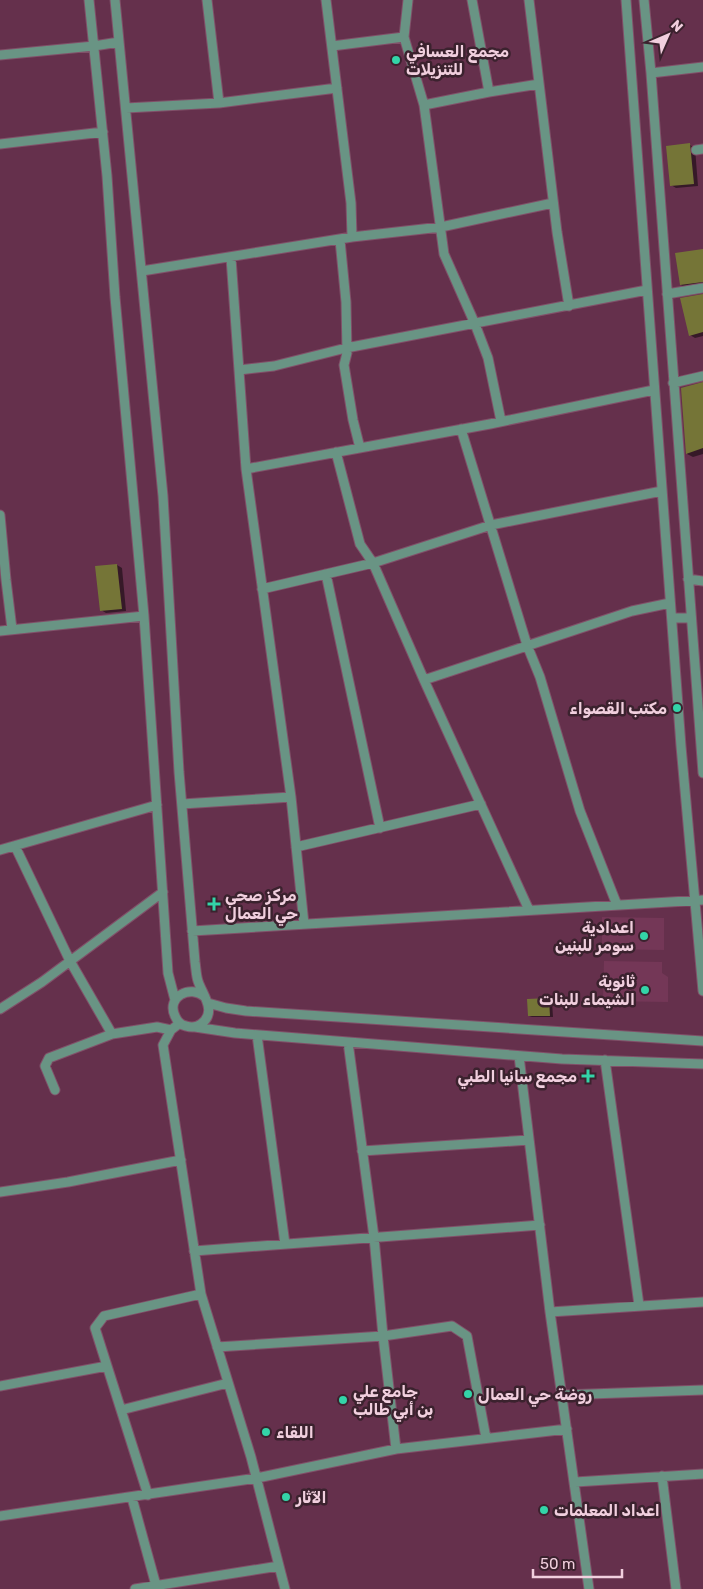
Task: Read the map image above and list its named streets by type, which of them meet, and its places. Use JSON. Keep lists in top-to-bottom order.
{
  "places": {
    "other": [
      "مجمع العسافي للتنزيلات",
      "مكتب القصواء",
      "اعدادية سومر للبنين",
      "ثانوية الشيماء للبنات",
      "روضة حي العمال",
      "جامع علي بن أبي طالب",
      "اللقاء",
      "الآثار",
      "اعداد المعلمات"
    ],
    "health": ["مركز صحي حي العمال", "مجمع سانيا الطبي"]
  },
  "scale_bar": "50 m",
  "north": "top right"
}
